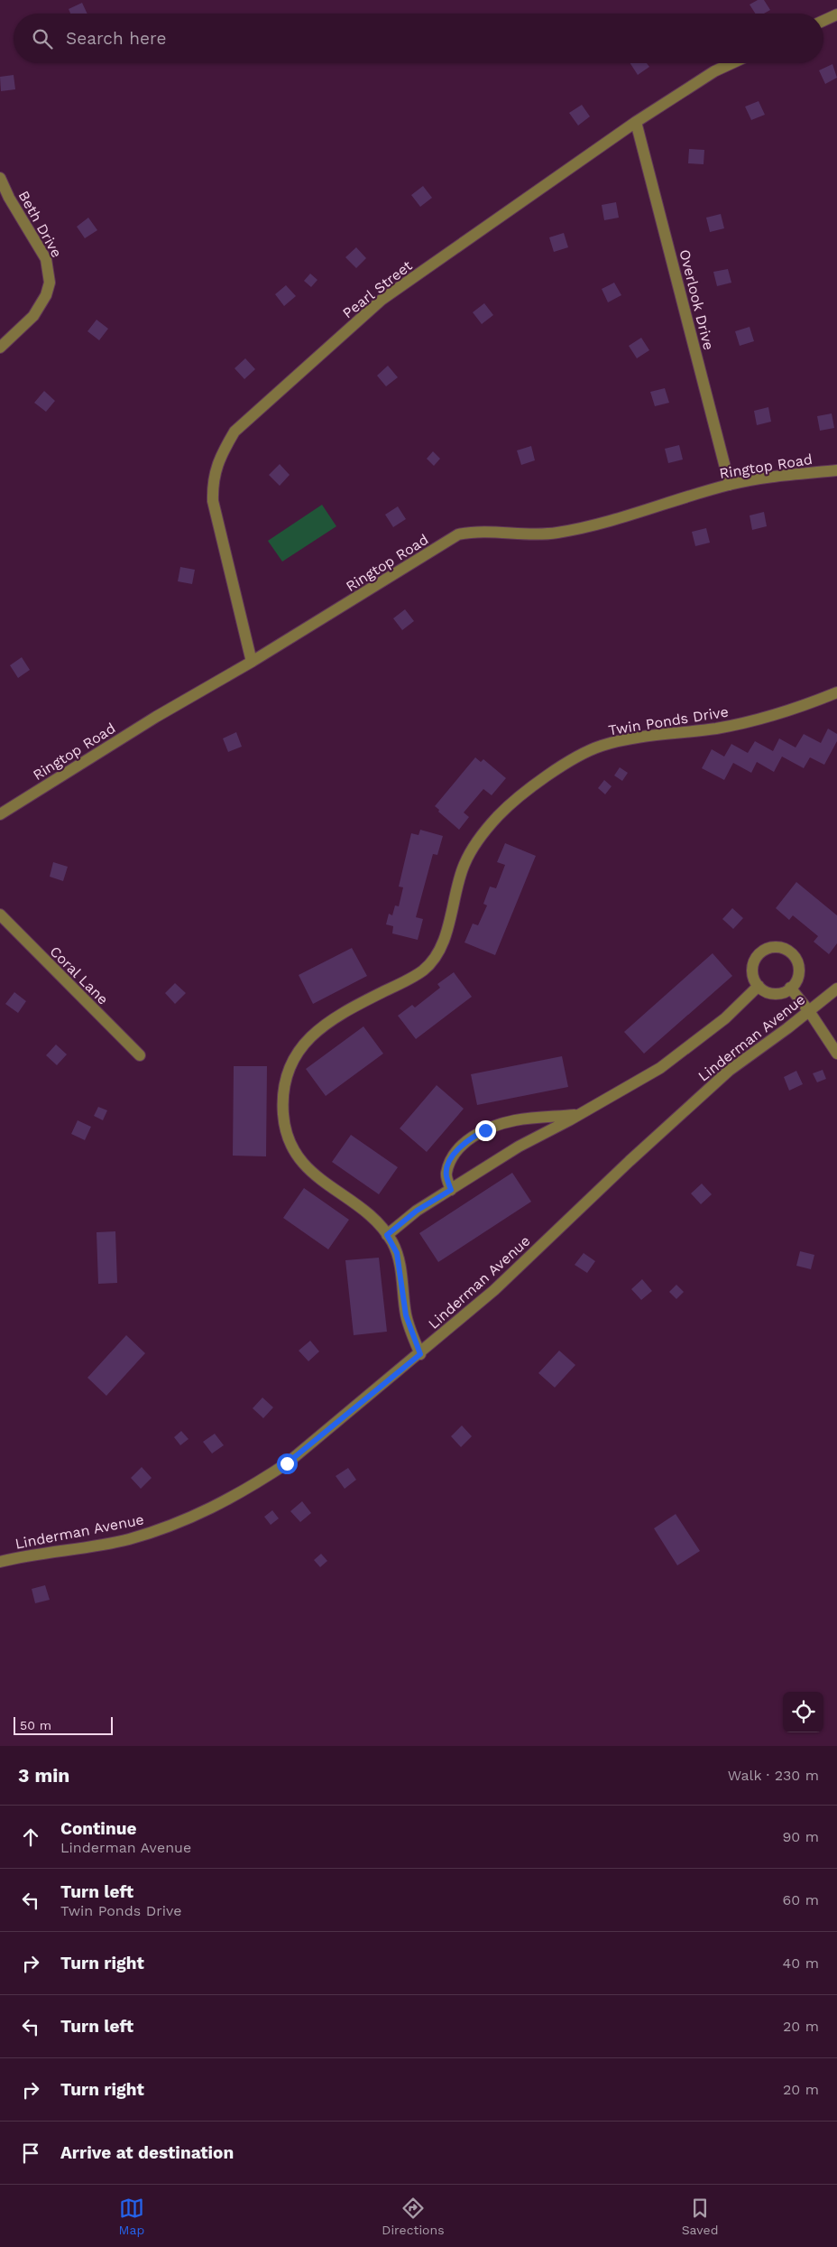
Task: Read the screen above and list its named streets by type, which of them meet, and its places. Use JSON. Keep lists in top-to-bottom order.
{
  "streets": {
    "street": [
      "Beth Drive",
      "Pearl Street",
      "Overlook Drive",
      "Ringtop Road",
      "Twin Ponds Drive",
      "Coral Lane",
      "Linderman Avenue"
    ]
  },
  "crossings": [
    ["Pearl Street", "Overlook Drive"],
    ["Pearl Street", "Ringtop Road"],
    ["Overlook Drive", "Ringtop Road"],
    ["Twin Ponds Drive", "Linderman Avenue"]
  ],
  "scale_bar": "50 m",
  "page": {
    "search": "Search here",
    "scale": "50 m",
    "heading": ["3 min", "Walk · 230 m"],
    "list": [
      ["Continue", "Linderman Avenue", "90 m"],
      ["Turn left", "Twin Ponds Drive", "60 m"],
      ["Turn right", "40 m"],
      ["Turn left", "20 m"],
      ["Turn right", "20 m"],
      "Arrive at destination"
    ],
    "nav": ["Map", "Directions", "Saved"]
  }
}
